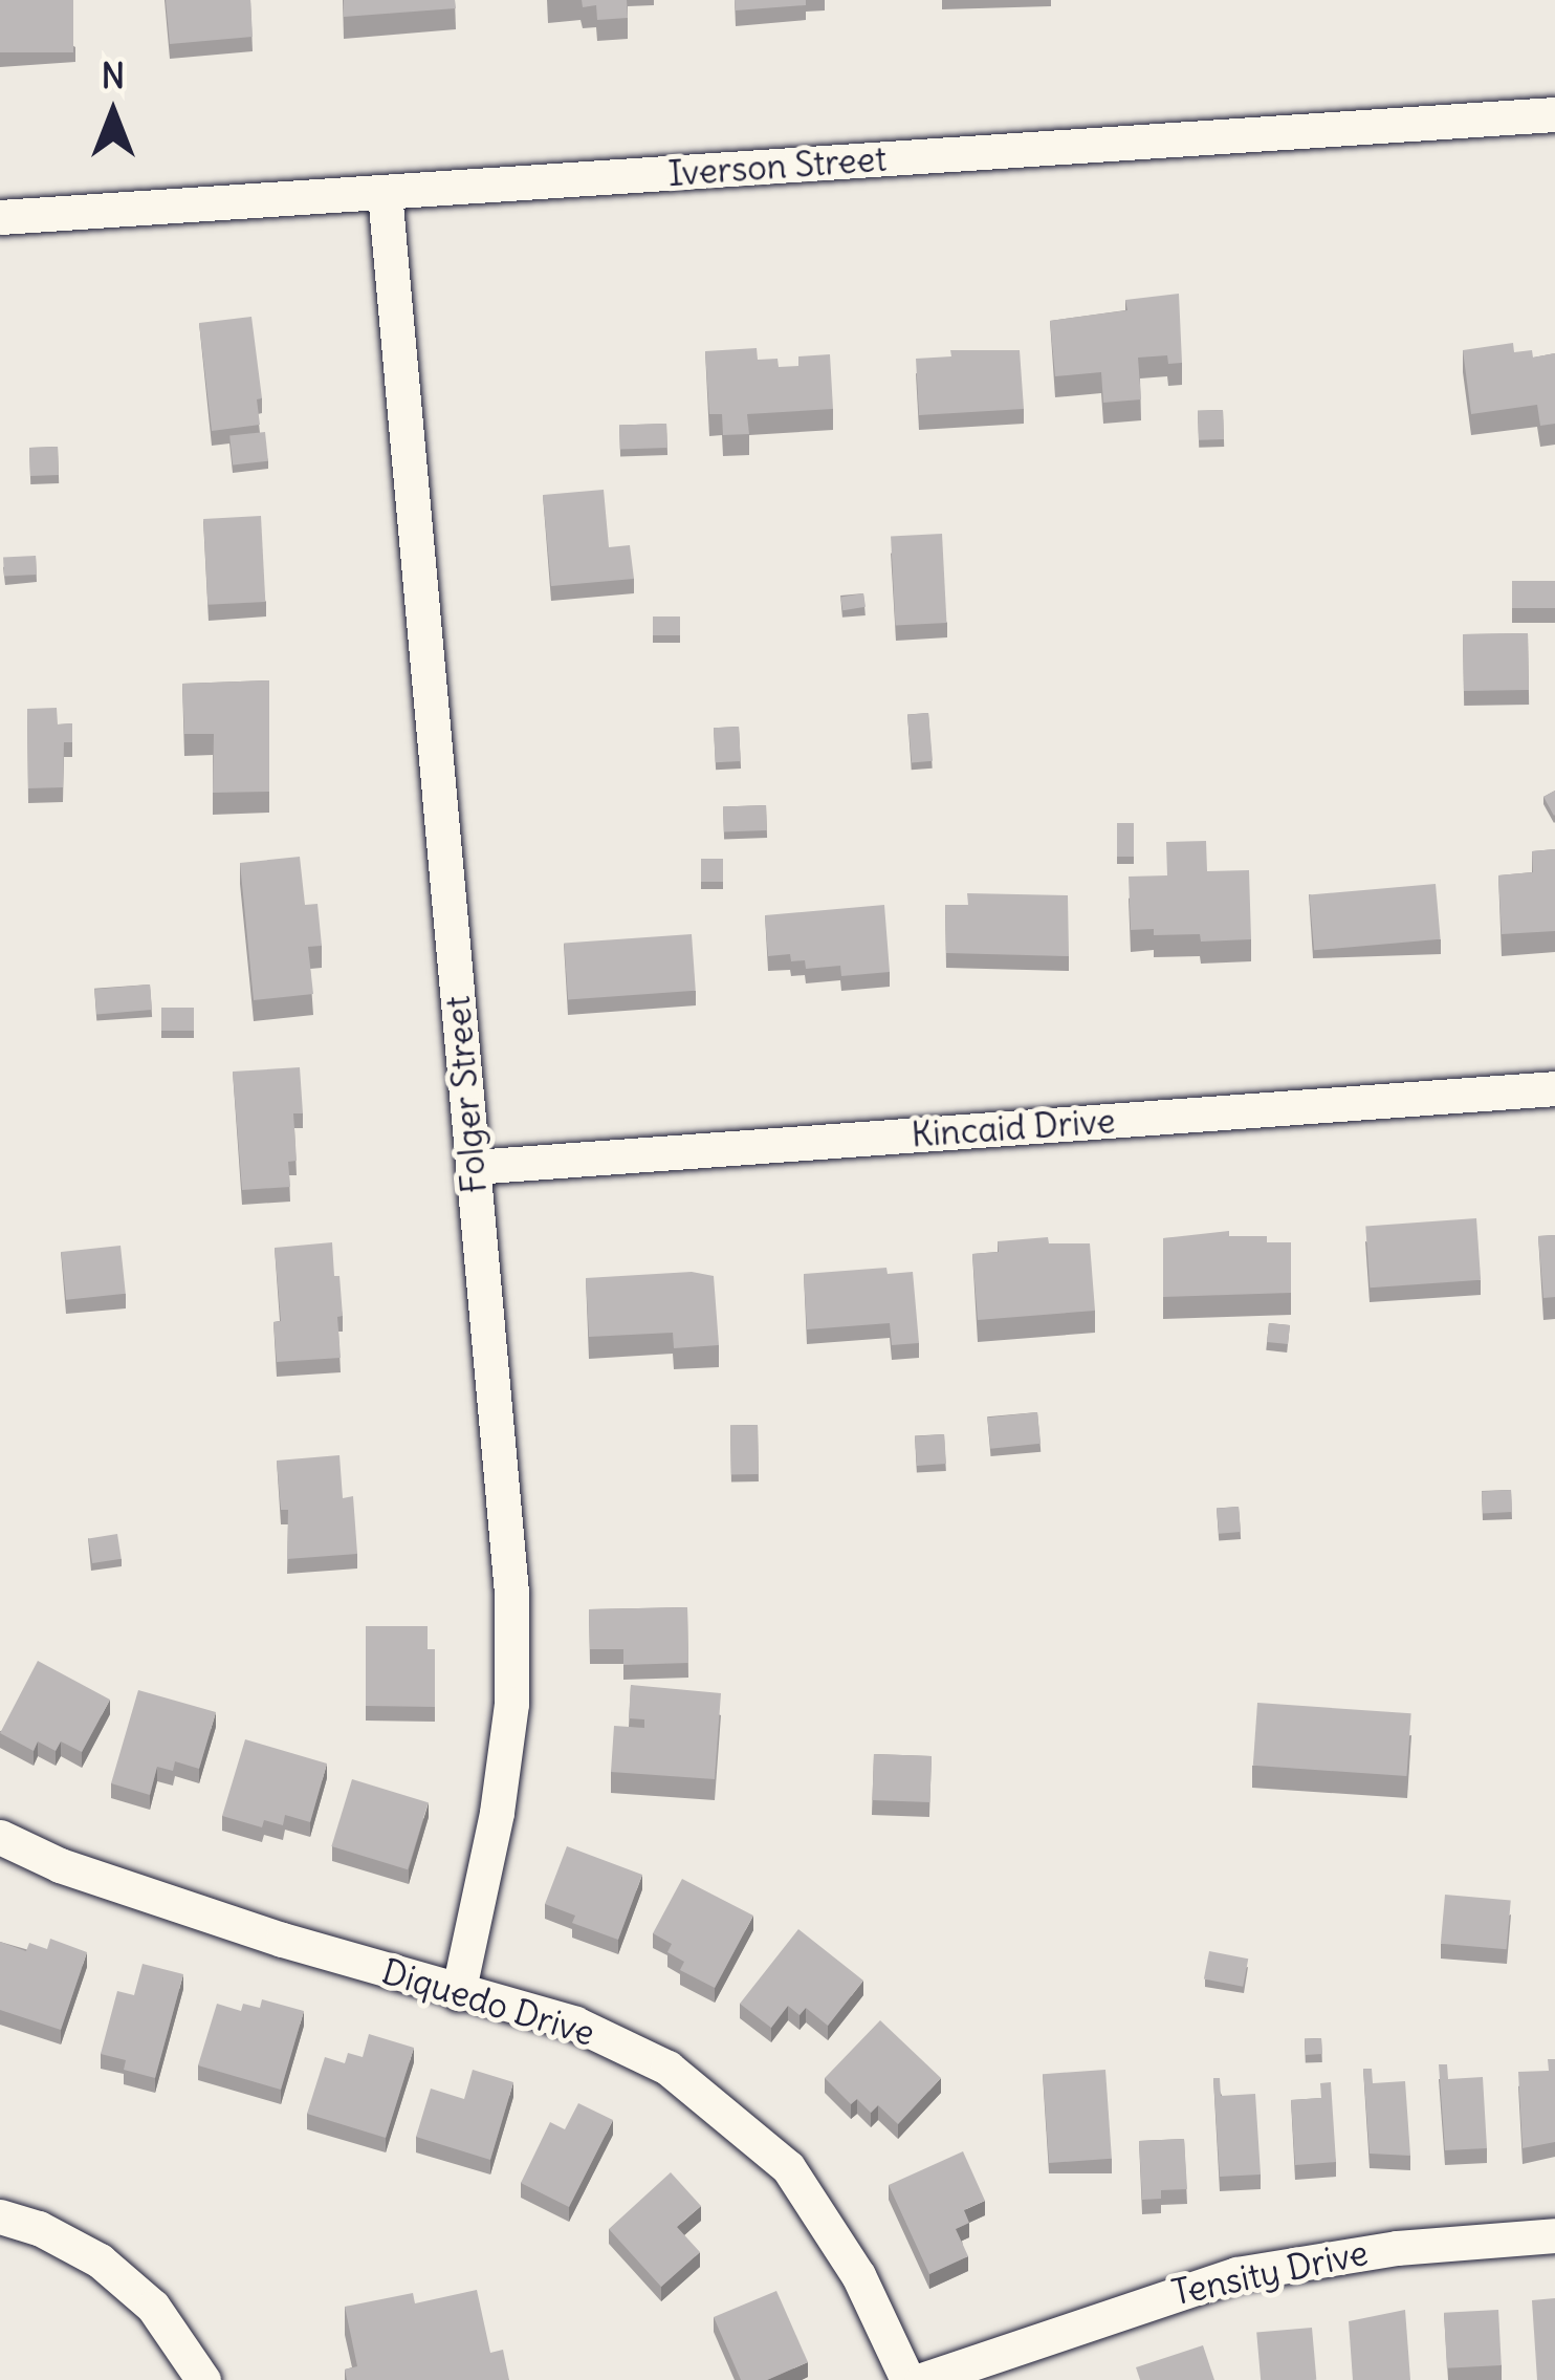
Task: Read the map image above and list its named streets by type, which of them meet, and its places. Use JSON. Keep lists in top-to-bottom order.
{
  "streets": {
    "street": [
      "Iverson Street",
      "Folger Street",
      "Kincaid Drive",
      "Diquedo Drive",
      "Tensity Drive"
    ]
  },
  "crossings": [
    ["Iverson Street", "Folger Street"],
    ["Folger Street", "Kincaid Drive"],
    ["Folger Street", "Diquedo Drive"]
  ],
  "north": "top"
}
